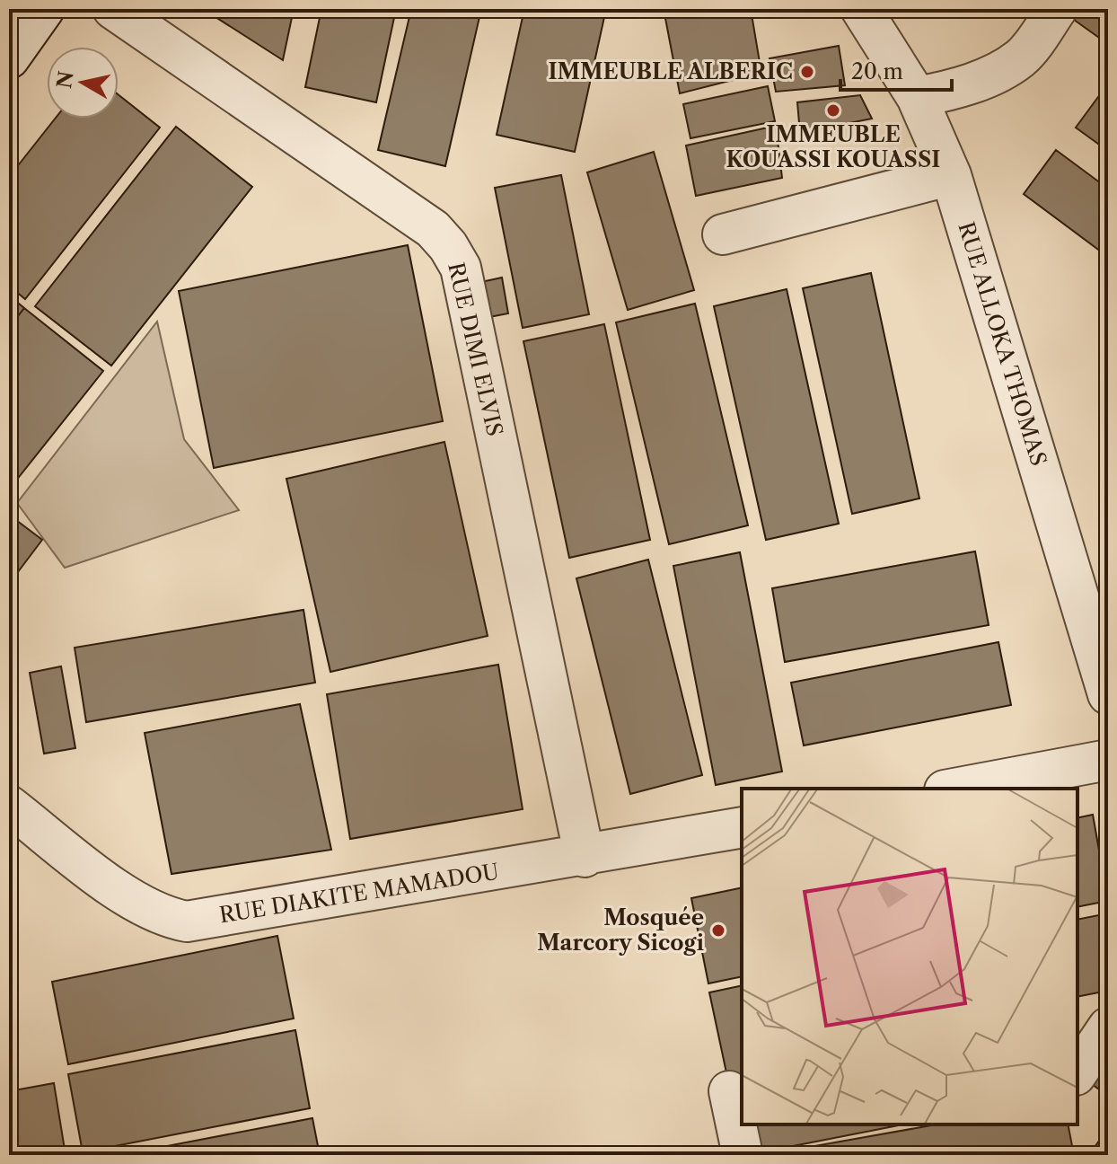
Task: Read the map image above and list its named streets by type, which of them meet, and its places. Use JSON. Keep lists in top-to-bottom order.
{
  "streets": {
    "street": ["RUE ALLOKA THOMAS", "RUE DIMI ELVIS", "RUE DIAKITE MAMADOU"]
  },
  "crossings": [
    ["RUE DIMI ELVIS", "RUE DIAKITE MAMADOU"]
  ],
  "places": ["IMMEUBLE ALBERIC", "IMMEUBLE KOUASSI KOUASSI", "Mosquée Marcory Sicogi"],
  "scale_bar": "20 m",
  "north": "left"
}
